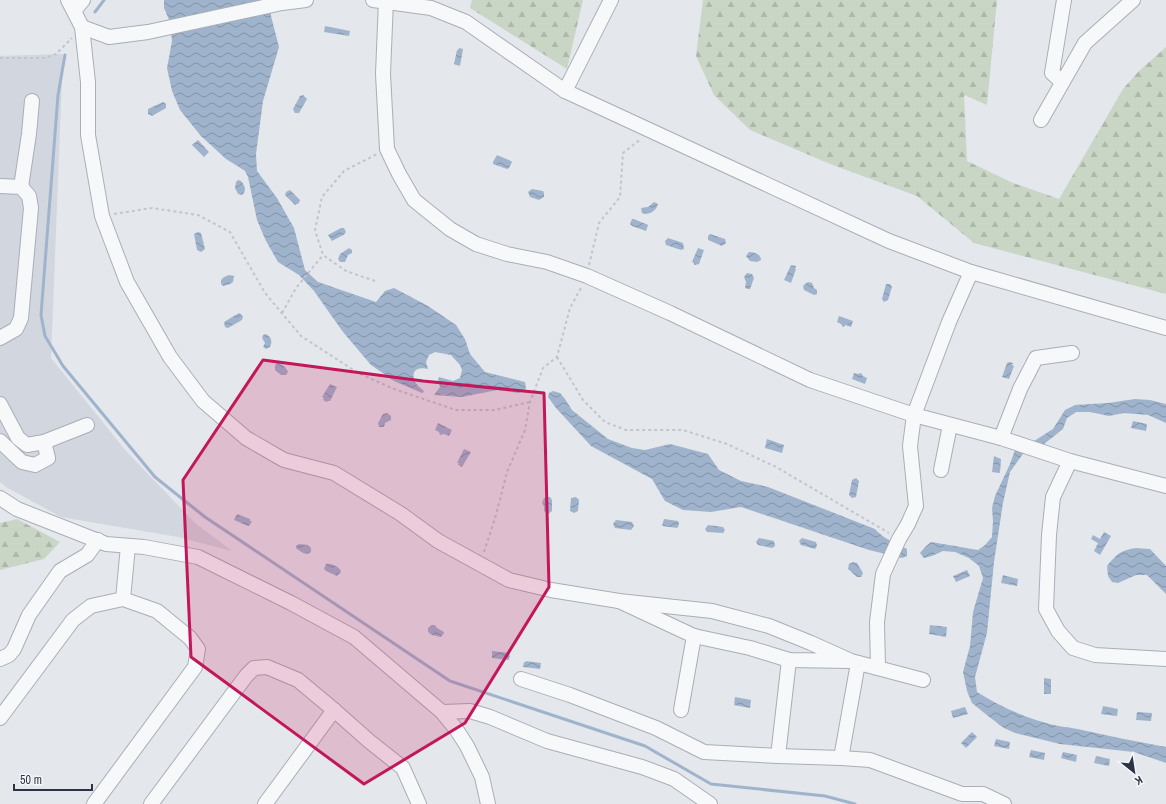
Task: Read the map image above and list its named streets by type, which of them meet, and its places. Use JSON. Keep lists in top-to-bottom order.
{
  "scale_bar": "50 m",
  "north": "bottom right"
}
